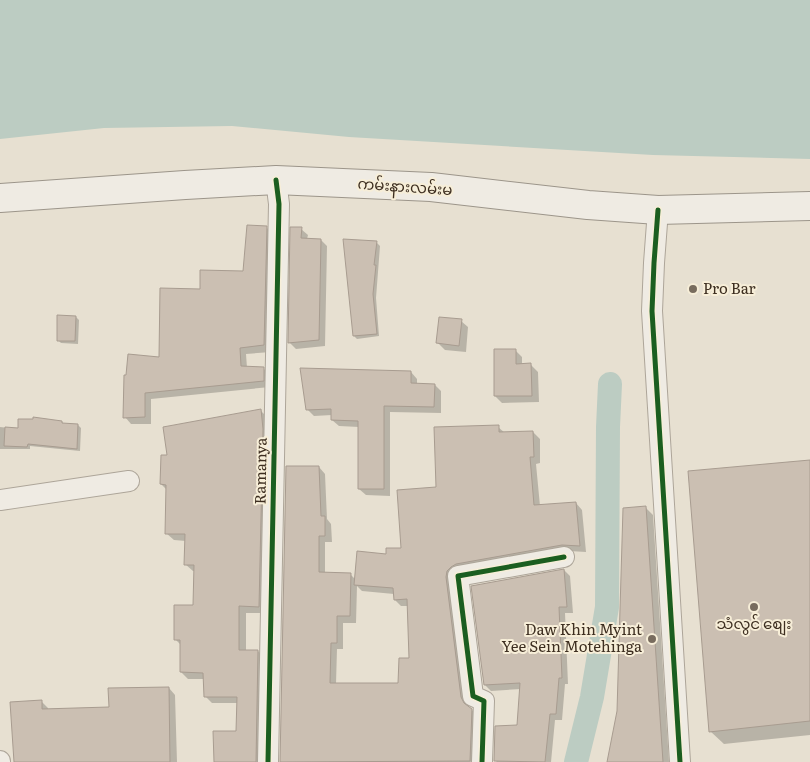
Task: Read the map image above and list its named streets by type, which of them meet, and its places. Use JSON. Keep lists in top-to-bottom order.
{
  "streets": {
    "main road": ["ကမ်းနားလမ်းမ"],
    "street": ["Ramanya"]
  },
  "crossings": [
    ["ကမ်းနားလမ်းမ", "Ramanya"]
  ],
  "places": ["Pro Bar", "သံလွင် စျေး", "Daw Khin Myint Yee Sein Motehinga"]
}
